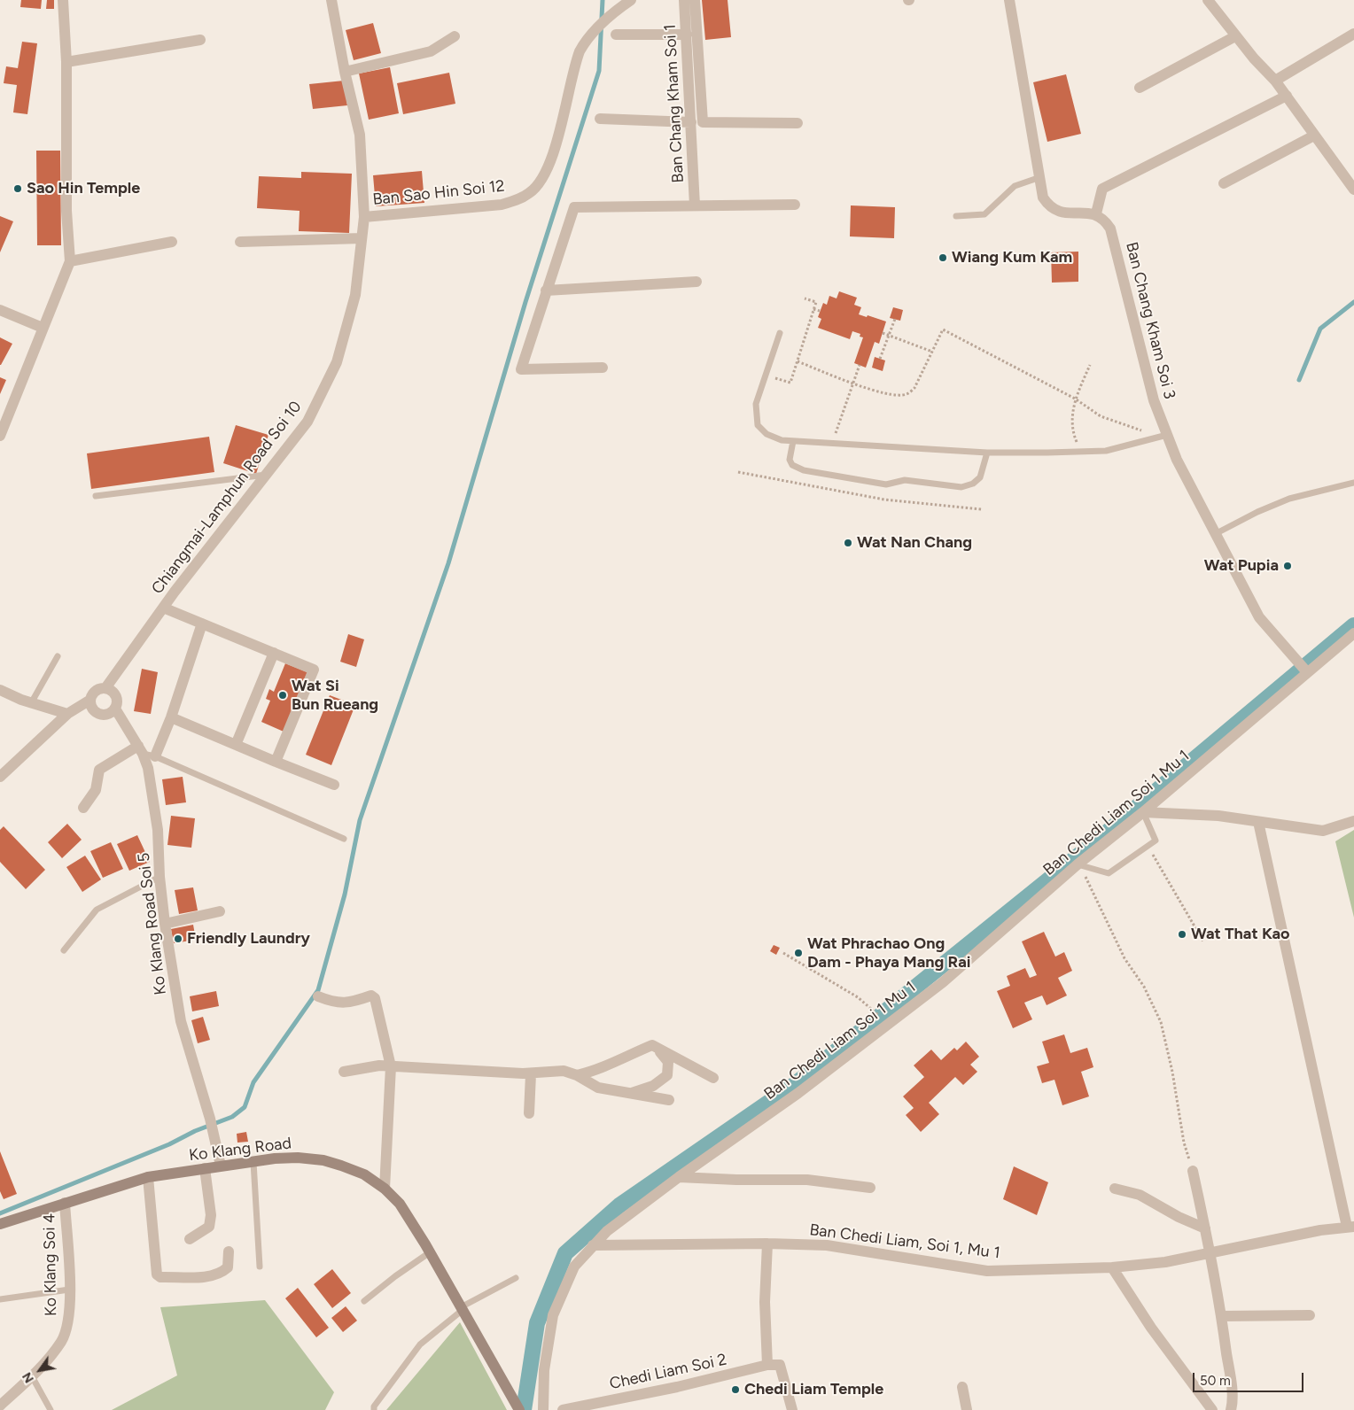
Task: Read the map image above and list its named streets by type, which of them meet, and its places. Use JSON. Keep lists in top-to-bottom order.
{
  "streets": {
    "street": [
      "Ban Chang Kham Soi 1",
      "Ban Sao Hin Soi 12",
      "Ban Chang Kham Soi 3",
      "Chiangmai-Lamphun Road Soi 10",
      "Ban Chedi Liam Soi 1 Mu 1",
      "Ko Klang Road Soi 5",
      "Ko Klang Road",
      "Ban Chedi Liam, Soi 1, Mu 1",
      "Ko Klang Soi 4",
      "Chedi Liam Soi 2"
    ]
  },
  "crossings": [
    ["Ban Sao Hin Soi 12", "Chiangmai-Lamphun Road Soi 10"],
    ["Ban Chang Kham Soi 3", "Ban Chedi Liam Soi 1 Mu 1"],
    ["Chiangmai-Lamphun Road Soi 10", "Ko Klang Road Soi 5"],
    ["Ban Chedi Liam Soi 1 Mu 1", "Ban Chedi Liam, Soi 1, Mu 1"],
    ["Ko Klang Road Soi 5", "Ko Klang Road"],
    ["Ko Klang Road", "Ko Klang Soi 4"]
  ],
  "places": [
    "Sao Hin Temple",
    "Wiang Kum Kam",
    "Wat Nan Chang",
    "Wat Pupia",
    "Wat Si Bun Rueang",
    "Wat That Kao",
    "Friendly Laundry",
    "Wat Phrachao Ong Dam - Phaya Mang Rai",
    "Chedi Liam Temple"
  ],
  "scale_bar": "50 m",
  "north": "bottom left"
}
